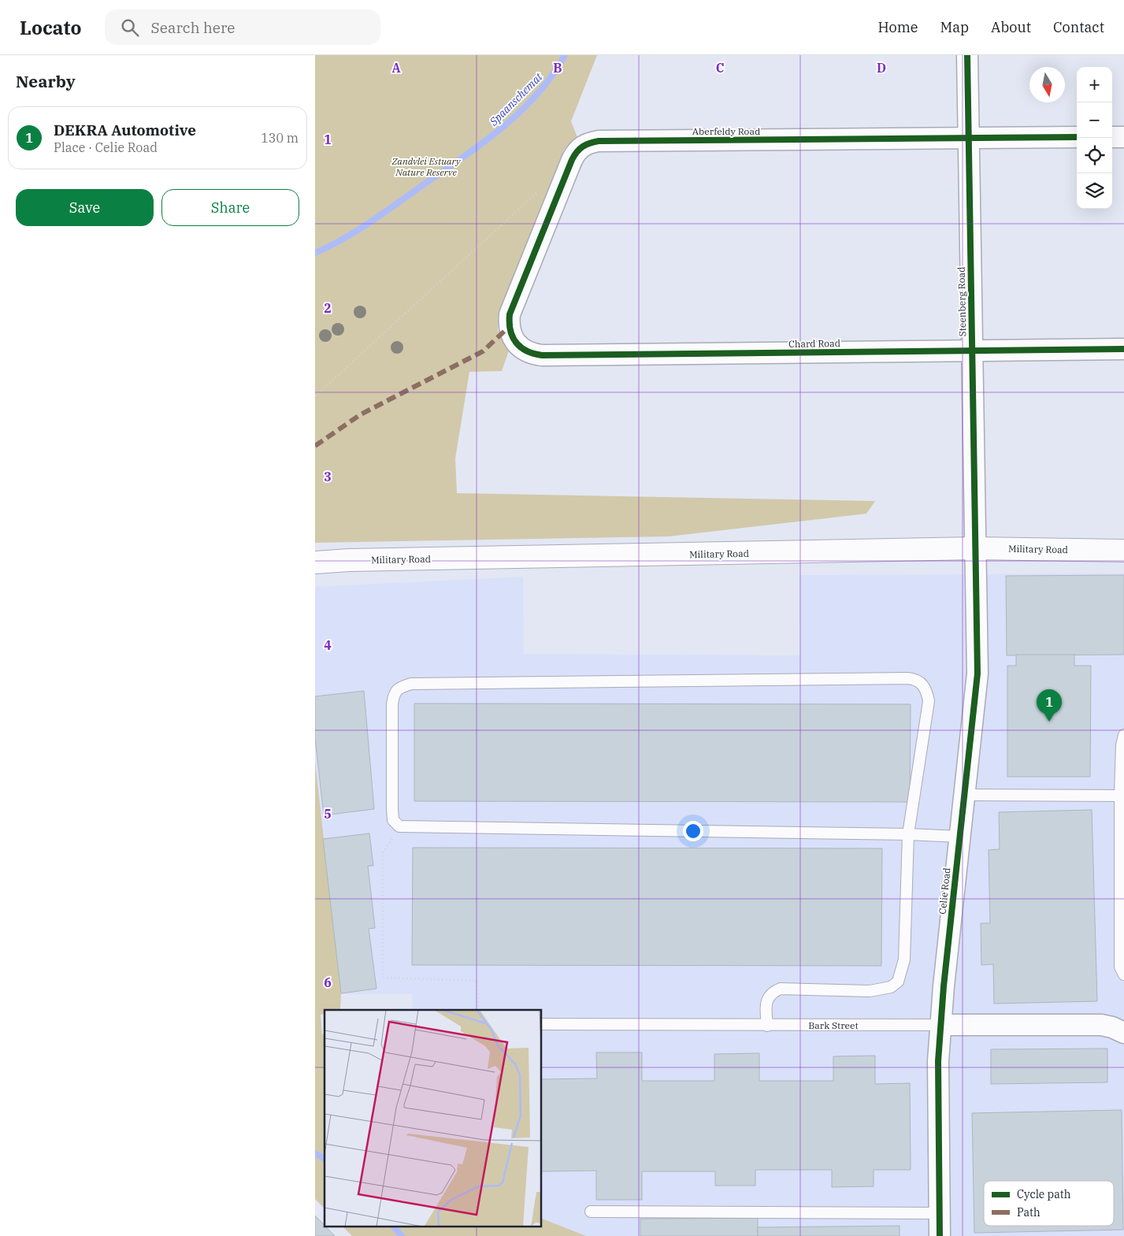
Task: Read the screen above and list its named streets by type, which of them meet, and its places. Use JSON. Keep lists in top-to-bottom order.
{
  "streets": {
    "main road": ["Military Road"],
    "street": [
      "Aberfeldy Road",
      "Steenberg Road",
      "Chard Road",
      "Celie Road",
      "Bark Street"
    ]
  },
  "crossings": [
    ["Aberfeldy Road", "Steenberg Road"],
    ["Aberfeldy Road", "Chard Road"],
    ["Steenberg Road", "Chard Road"],
    ["Steenberg Road", "Military Road"],
    ["Steenberg Road", "Celie Road"],
    ["Military Road", "Celie Road"],
    ["Celie Road", "Bark Street"]
  ],
  "water": ["Spaanschemat"],
  "parks": ["Zandvlei Estuary Nature Reserve"],
  "legend": ["Cycle path", "Path"],
  "north": "bottom",
  "page": {
    "header": "Locato",
    "search": "Search here",
    "nav": [
      "Home",
      "Map",
      "About",
      "Contact"
    ],
    "heading": "Nearby",
    "map_buttons": ["+", "−"],
    "list": [
      {
        "mark": "1",
        "name": "DEKRA Automotive",
        "note": "Place · Celie Road",
        "value": "130 m"
      }
    ],
    "buttons": ["Save", "Share"],
    "pins": "1"
  },
  "grid": {
    "columns": [
      "A",
      "B",
      "C",
      "D"
    ],
    "rows": [
      "1",
      "2",
      "3",
      "4",
      "5",
      "6"
    ]
  }
}
